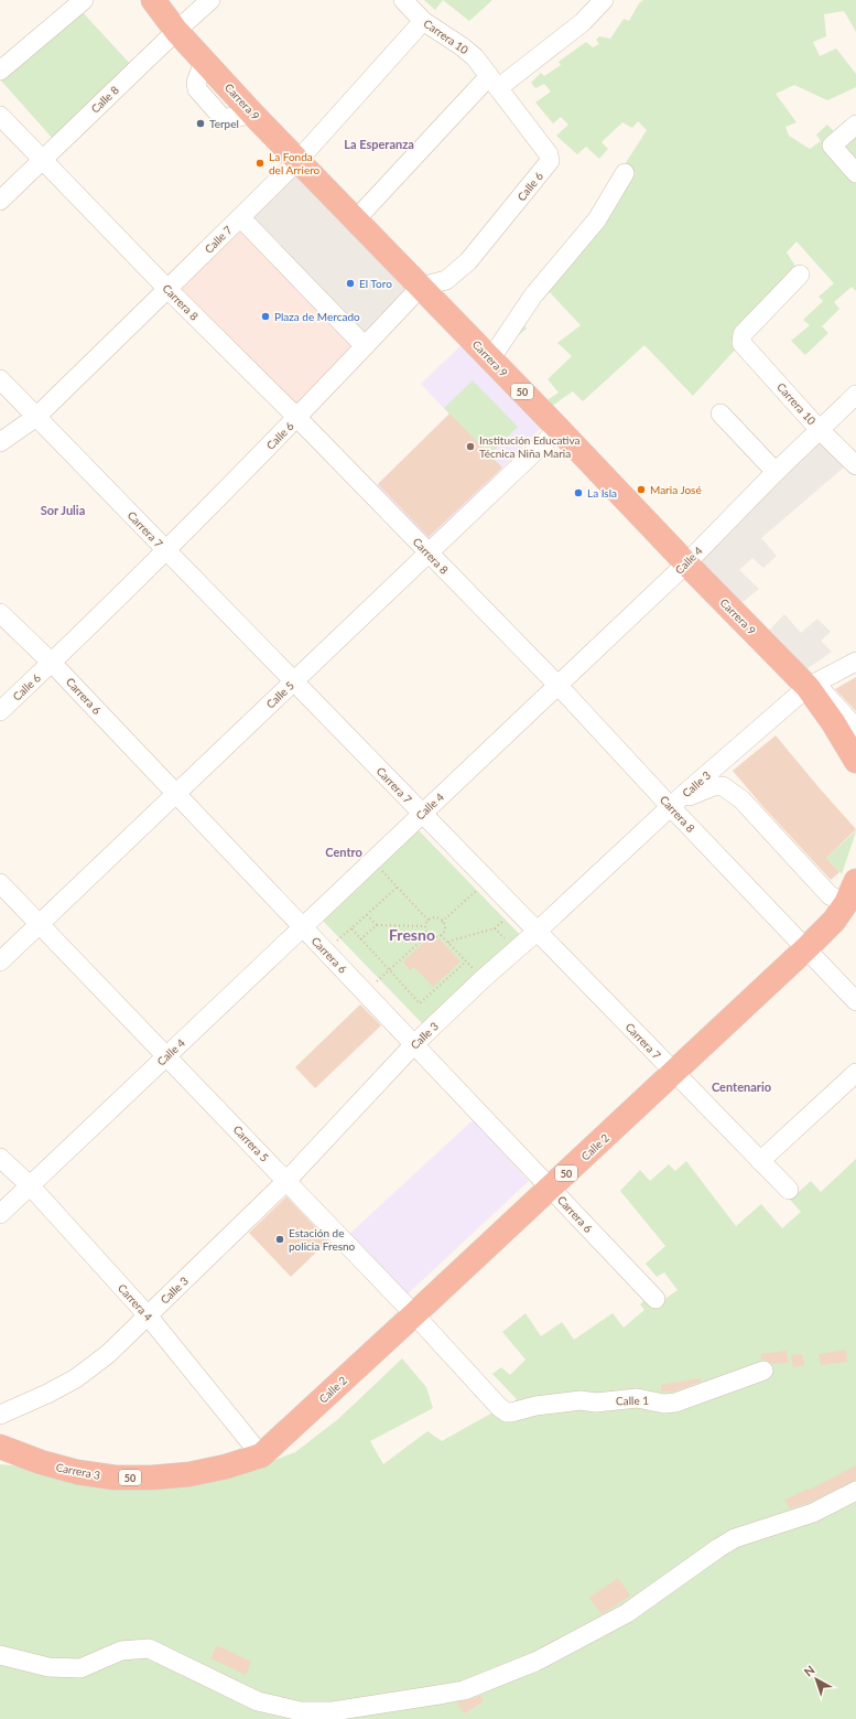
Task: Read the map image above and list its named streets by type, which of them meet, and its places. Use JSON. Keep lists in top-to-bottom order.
{
  "streets": {
    "highway": [
      "Carrera 9",
      "50",
      "Calle 2",
      "Carrera 3"
    ],
    "street": [
      "Carrera 10",
      "Calle 8",
      "Calle 6",
      "Calle 7",
      "Carrera 8",
      "Carrera 7",
      "Calle 4",
      "Calle 5",
      "Carrera 6",
      "Calle 3",
      "Carrera 5",
      "Carrera 4",
      "Calle 1"
    ]
  },
  "crossings": [
    ["Carrera 10", "Calle 6"],
    ["Carrera 10", "Calle 7"],
    ["Carrera 10", "Calle 4"],
    ["Calle 8", "Carrera 9"],
    ["Calle 8", "Carrera 8"],
    ["Carrera 9", "Calle 6"],
    ["Carrera 9", "Calle 7"],
    ["Carrera 9", "Calle 4"],
    ["Carrera 9", "Calle 5"],
    ["Carrera 9", "Calle 3"],
    ["Calle 6", "Carrera 8"],
    ["Calle 6", "Carrera 7"],
    ["Calle 6", "Carrera 6"],
    ["Calle 7", "Carrera 8"],
    ["Calle 7", "Carrera 7"],
    ["Carrera 8", "Calle 4"],
    ["Carrera 8", "Calle 5"],
    ["Carrera 8", "Calle 3"],
    ["Carrera 8", "Calle 2"],
    ["Carrera 7", "Calle 4"],
    ["Carrera 7", "Calle 5"],
    ["Carrera 7", "Calle 3"],
    ["Carrera 7", "Calle 2"],
    ["Calle 4", "Carrera 6"],
    ["Calle 4", "Carrera 5"],
    ["Calle 4", "Carrera 4"],
    ["Calle 5", "Carrera 6"],
    ["Calle 5", "Carrera 5"],
    ["Carrera 6", "Calle 3"],
    ["Carrera 6", "Calle 2"],
    ["Calle 3", "Carrera 5"],
    ["Calle 3", "Carrera 4"],
    ["Carrera 5", "Calle 2"],
    ["Carrera 5", "Calle 1"],
    ["Calle 2", "Carrera 4"],
    ["Calle 2", "Carrera 3"],
    ["Carrera 4", "Carrera 3"]
  ],
  "districts": [
    "La Esperanza",
    "Sor Julia",
    "Centro",
    "Fresno",
    "Centenario"
  ],
  "places": [
    "Terpel",
    "La Fonda del Arriero",
    "El Toro",
    "Plaza de Mercado",
    "Institución Educativa Técnica Niña Maria",
    "Maria José",
    "La Isla",
    "Estación de policia Fresno"
  ],
  "north": "top left"
}
